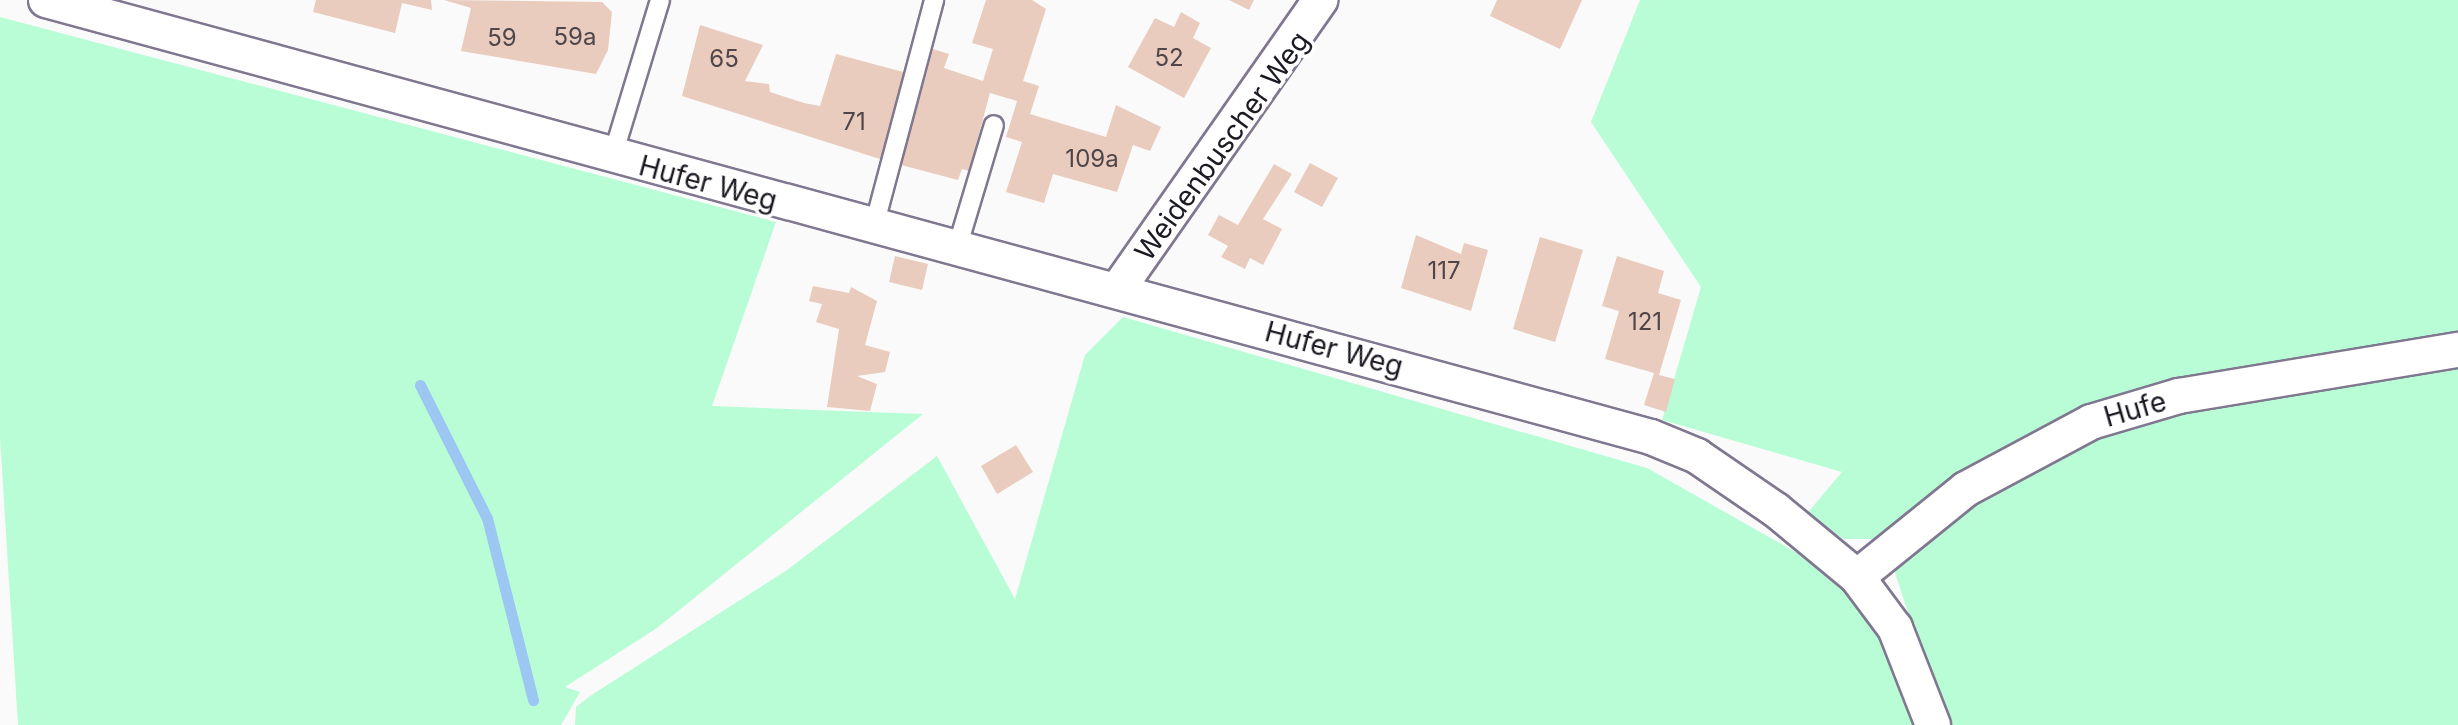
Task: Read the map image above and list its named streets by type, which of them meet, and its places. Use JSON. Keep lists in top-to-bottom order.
{
  "streets": {
    "street": ["Weidenbuscher Weg", "Hufer Weg", "Hufe"]
  },
  "crossings": [
    ["Weidenbuscher Weg", "Hufer Weg"],
    ["Hufer Weg", "Hufe"]
  ],
  "house_numbers": [
    "59a",
    "59",
    "52",
    "65",
    "71",
    "109a",
    "117",
    "121"
  ]
}
